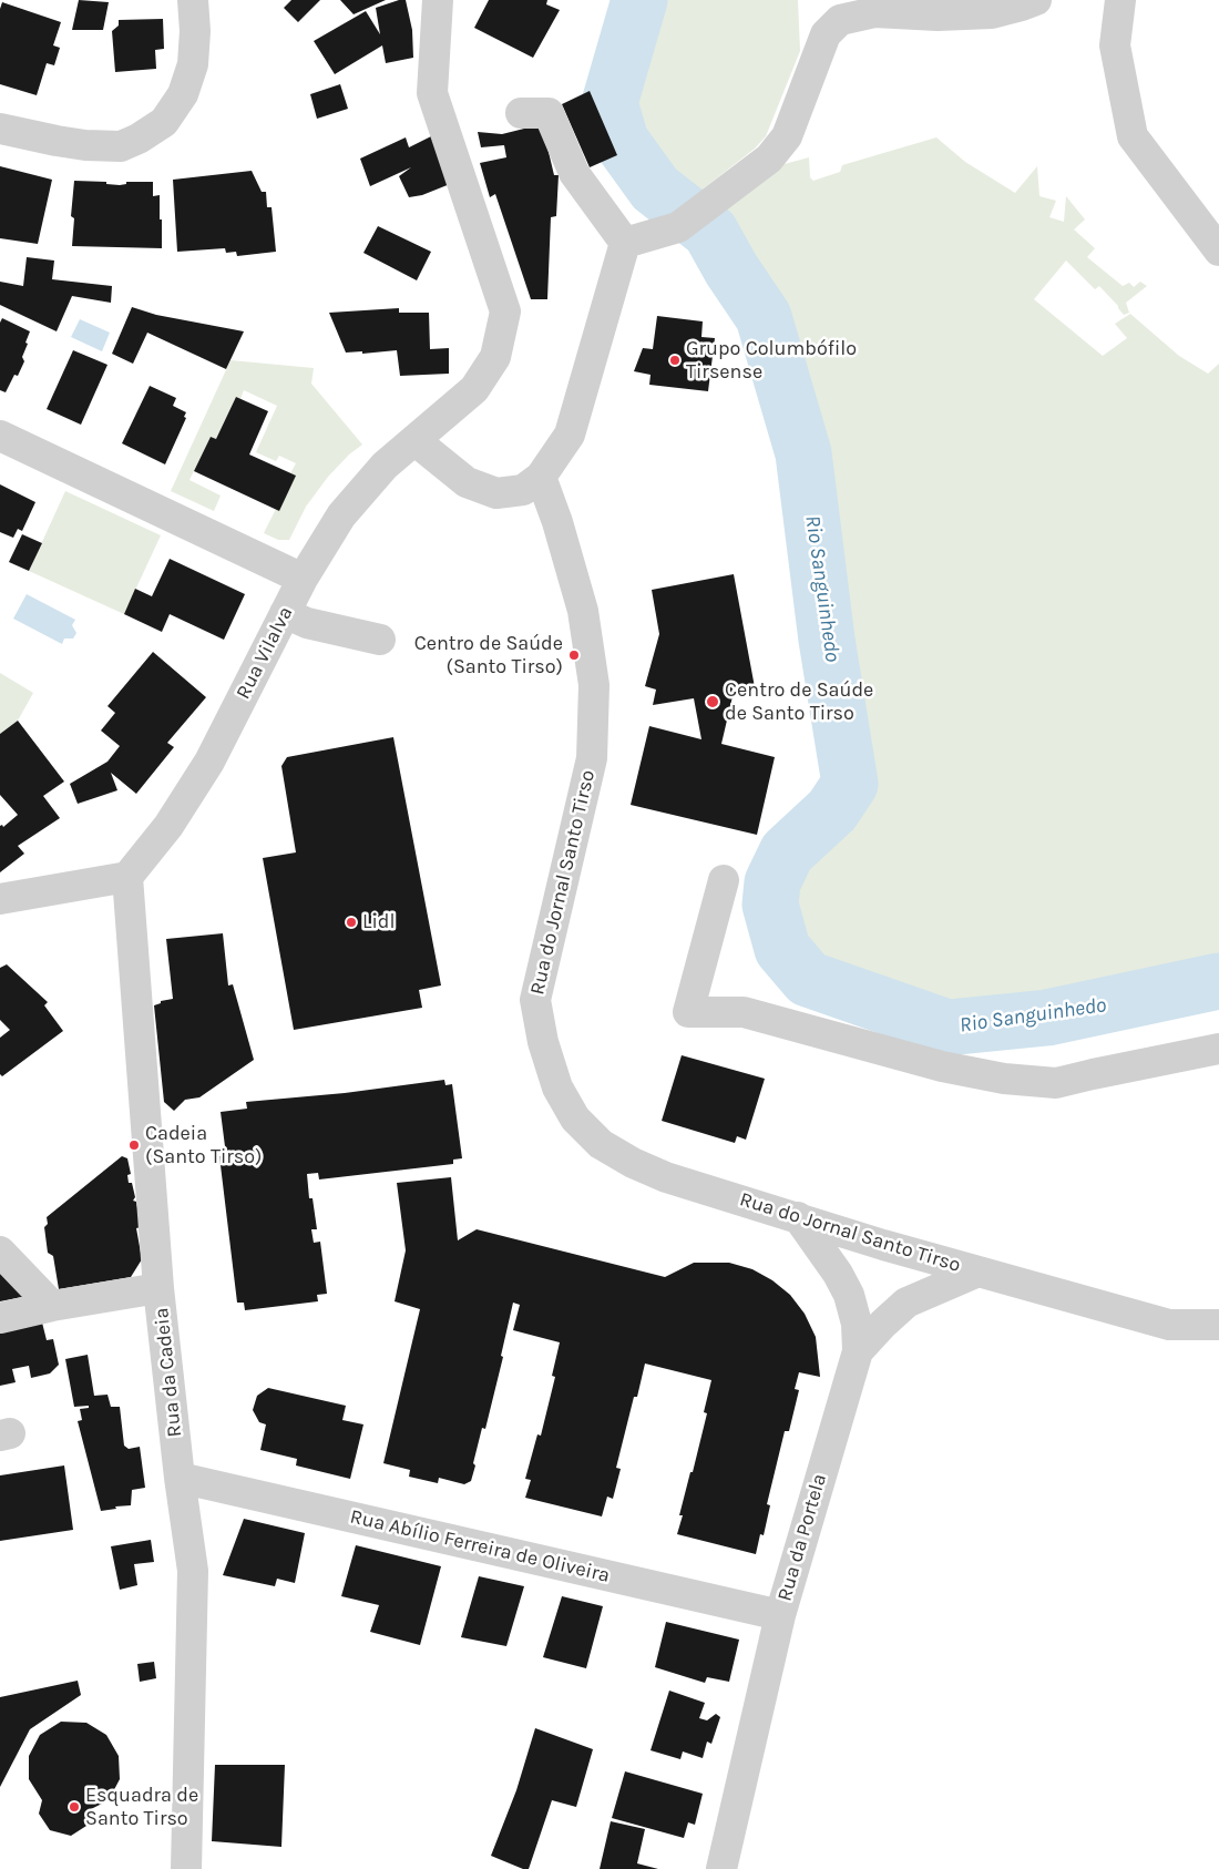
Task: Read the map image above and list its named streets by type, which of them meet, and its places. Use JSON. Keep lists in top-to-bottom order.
{
  "streets": {
    "street": [
      "Rua Vilalva",
      "Rua do Jornal Santo Tirso",
      "Rua da Cadeia",
      "Rua da Portela",
      "Rua Abílio Ferreira de Oliveira"
    ]
  },
  "crossings": [
    ["Rua Vilalva", "Rua da Cadeia"],
    ["Rua do Jornal Santo Tirso", "Rua da Portela"],
    ["Rua da Cadeia", "Rua Abílio Ferreira de Oliveira"],
    ["Rua da Portela", "Rua Abílio Ferreira de Oliveira"]
  ],
  "water": ["Rio Sanguinhedo"],
  "places": [
    "Grupo Columbófilo Tirsense",
    "Centro de Saúde (Santo Tirso)",
    "Centro de Saúde de Santo Tirso",
    "Lidl",
    "Cadeia (Santo Tirso)",
    "Esquadra de Santo Tirso"
  ]
}
